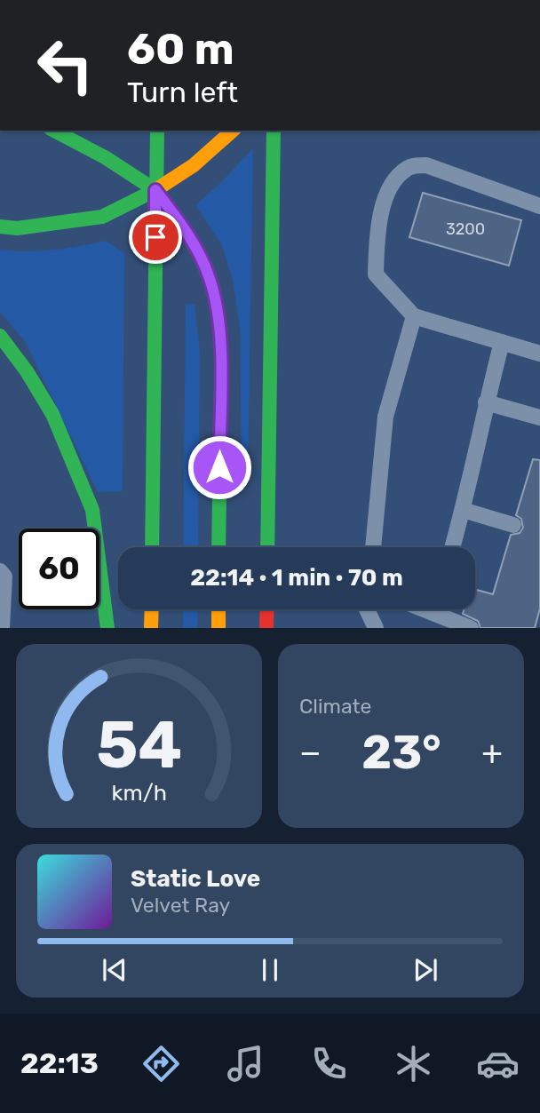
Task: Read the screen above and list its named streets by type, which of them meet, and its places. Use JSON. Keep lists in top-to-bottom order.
{
  "house_numbers": ["3200"],
  "page": {
    "turn": ["60 m", "Turn left"],
    "limit": "60",
    "trip": "22:14 · 1 min · 70 m",
    "tile": "Climate",
    "heat": ["−", "23°", "+"],
    "song": ["Static Love", "Velvet Ray"],
    "tabs": "22:13",
    "gauge": ["54", "km/h"]
  }
}
